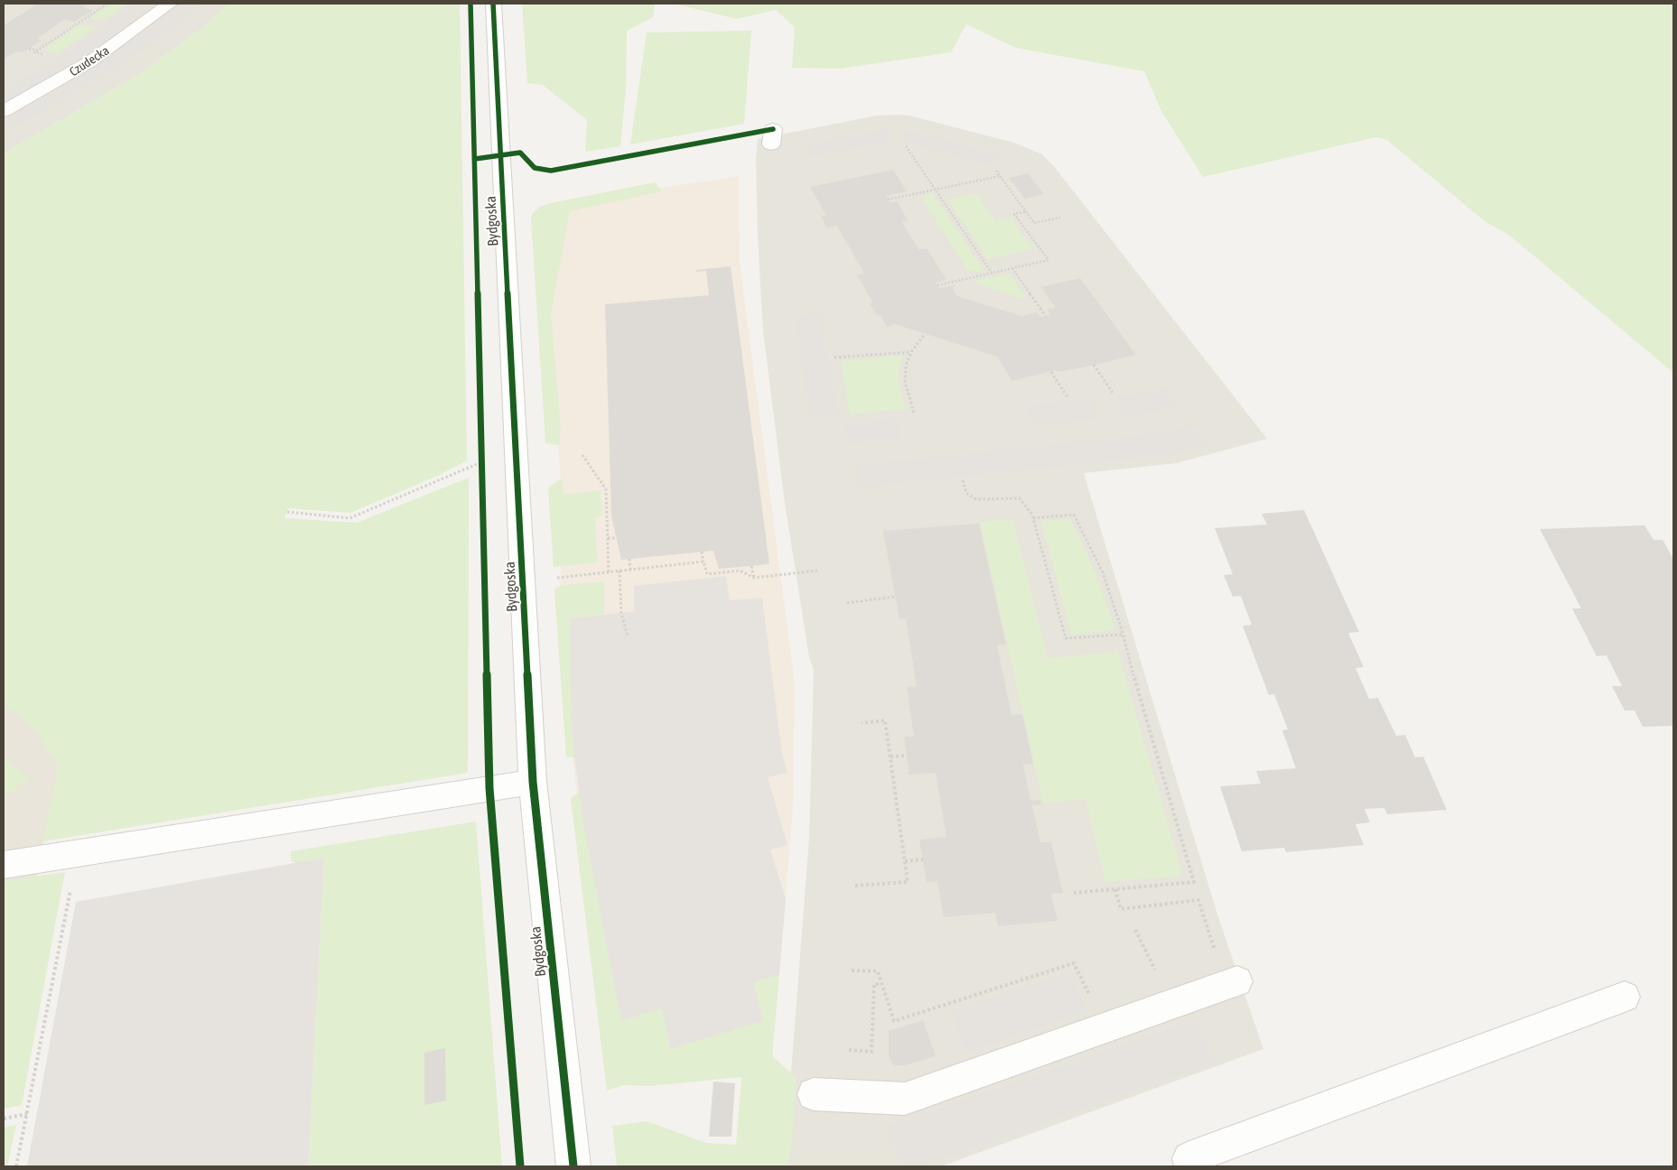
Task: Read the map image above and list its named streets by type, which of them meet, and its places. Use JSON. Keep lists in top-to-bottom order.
{
  "streets": {
    "street": ["Czudecka", "Bydgoska"]
  }
}
